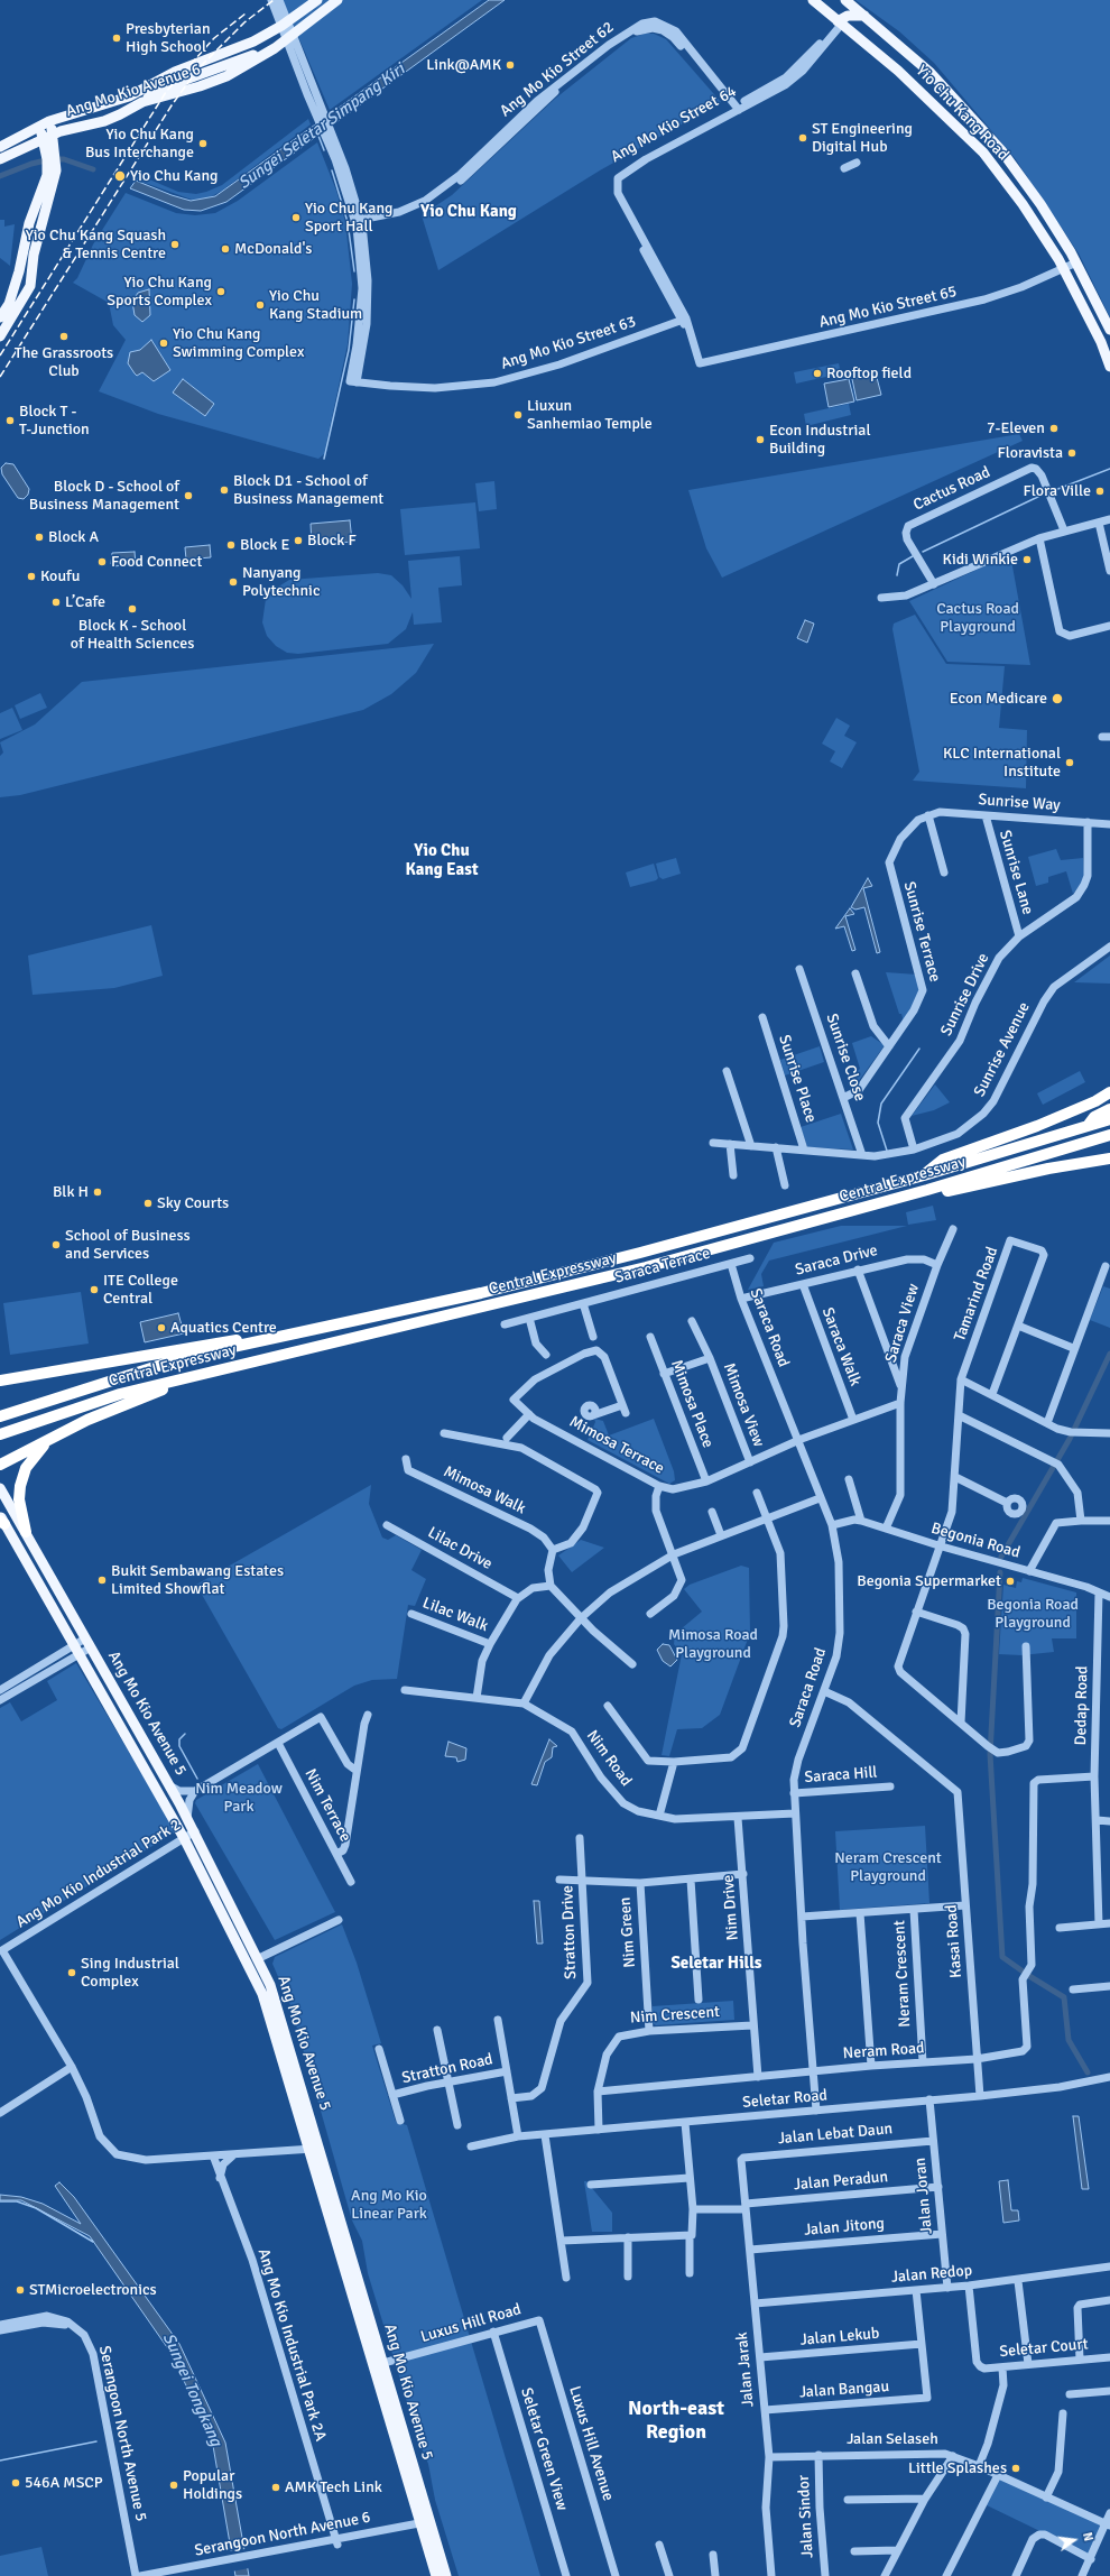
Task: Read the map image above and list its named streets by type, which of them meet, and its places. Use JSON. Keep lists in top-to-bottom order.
{
  "streets": {
    "highway": ["Central Expressway"],
    "main road": ["Ang Mo Kio Avenue 6", "Yio Chu Kang Road", "Ang Mo Kio Avenue 5"],
    "street": [
      "Ang Mo Kio Street 62",
      "Ang Mo Kio Street 64",
      "Ang Mo Kio Street 65",
      "Ang Mo Kio Street 63",
      "Cactus Road",
      "Sunrise Way",
      "Sunrise Lane",
      "Sunrise Terrace",
      "Sunrise Drive",
      "Sunrise Avenue",
      "Sunrise Close",
      "Sunrise Place",
      "Saraca Drive",
      "Saraca Terrace",
      "Tamarind Road",
      "Saraca View",
      "Saraca Road",
      "Saraca Walk",
      "Mimosa Place",
      "Mimosa View",
      "Mimosa Terrace",
      "Mimosa Walk",
      "Begonia Road",
      "Lilac Drive",
      "Lilac Walk",
      "Dedap Road",
      "Nim Road",
      "Saraca Hill",
      "Nim Terrace",
      "Ang Mo Kio Industrial Park 2",
      "Nim Drive",
      "Stratton Drive",
      "Nim Green",
      "Kasai Road",
      "Neram Crescent",
      "Nim Crescent",
      "Neram Road",
      "Stratton Road",
      "Seletar Road",
      "Jalan Lebat Daun",
      "Jalan Peradun",
      "Jalan Joran",
      "Jalan Jitong",
      "Jalan Redop",
      "Luxus Hill Road",
      "Jalan Lekub",
      "Ang Mo Kio Industrial Park 2A",
      "Seletar Court",
      "Jalan Jarak",
      "Jalan Bangau",
      "Serangoon North Avenue 5",
      "Jalan Selaseh",
      "Luxus Hill Avenue",
      "Seletar Green View",
      "Jalan Sindor",
      "Serangoon North Avenue 6"
    ]
  },
  "crossings": [
    ["Ang Mo Kio Street 62", "Ang Mo Kio Street 64"],
    ["Ang Mo Kio Street 62", "Ang Mo Kio Street 63"],
    ["Yio Chu Kang Road", "Ang Mo Kio Street 64"],
    ["Yio Chu Kang Road", "Ang Mo Kio Street 65"],
    ["Ang Mo Kio Street 64", "Ang Mo Kio Street 65"],
    ["Ang Mo Kio Street 64", "Ang Mo Kio Street 63"],
    ["Sunrise Way", "Sunrise Lane"],
    ["Sunrise Way", "Sunrise Terrace"],
    ["Sunrise Way", "Sunrise Drive"],
    ["Sunrise Lane", "Sunrise Drive"],
    ["Sunrise Terrace", "Sunrise Close"],
    ["Sunrise Drive", "Sunrise Avenue"],
    ["Sunrise Avenue", "Sunrise Close"],
    ["Sunrise Avenue", "Sunrise Place"],
    ["Saraca Drive", "Saraca View"],
    ["Saraca Drive", "Saraca Road"],
    ["Saraca Drive", "Saraca Walk"],
    ["Saraca Terrace", "Saraca Road"],
    ["Saraca View", "Begonia Road"],
    ["Saraca Road", "Mimosa Terrace"],
    ["Saraca Road", "Begonia Road"],
    ["Saraca Road", "Nim Road"],
    ["Saraca Road", "Saraca Hill"],
    ["Saraca Road", "Kasai Road"],
    ["Saraca Road", "Neram Crescent"],
    ["Saraca Road", "Neram Road"],
    ["Saraca Road", "Seletar Road"],
    ["Mimosa Place", "Mimosa View"],
    ["Mimosa Place", "Mimosa Terrace"],
    ["Mimosa View", "Mimosa Terrace"],
    ["Begonia Road", "Dedap Road"],
    ["Dedap Road", "Neram Road"],
    ["Ang Mo Kio Avenue 5", "Ang Mo Kio Industrial Park 2"],
    ["Ang Mo Kio Avenue 5", "Luxus Hill Road"],
    ["Ang Mo Kio Avenue 5", "Serangoon North Avenue 6"],
    ["Nim Road", "Nim Drive"],
    ["Ang Mo Kio Industrial Park 2", "Ang Mo Kio Industrial Park 2A"],
    ["Nim Drive", "Nim Green"],
    ["Nim Drive", "Nim Crescent"],
    ["Nim Drive", "Neram Road"],
    ["Stratton Drive", "Stratton Road"],
    ["Nim Green", "Nim Crescent"],
    ["Kasai Road", "Neram Crescent"],
    ["Kasai Road", "Neram Road"],
    ["Kasai Road", "Seletar Road"],
    ["Neram Crescent", "Neram Road"],
    ["Nim Crescent", "Neram Road"],
    ["Nim Crescent", "Seletar Road"],
    ["Stratton Road", "Seletar Road"],
    ["Seletar Road", "Jalan Joran"],
    ["Jalan Lebat Daun", "Jalan Joran"],
    ["Jalan Lebat Daun", "Jalan Jarak"],
    ["Jalan Peradun", "Jalan Joran"],
    ["Jalan Peradun", "Jalan Jarak"],
    ["Jalan Joran", "Jalan Jitong"],
    ["Jalan Joran", "Jalan Redop"],
    ["Jalan Jitong", "Jalan Jarak"],
    ["Jalan Redop", "Seletar Court"],
    ["Jalan Redop", "Jalan Jarak"],
    ["Luxus Hill Road", "Luxus Hill Avenue"],
    ["Luxus Hill Road", "Seletar Green View"],
    ["Jalan Lekub", "Jalan Jarak"],
    ["Jalan Lekub", "Jalan Bangau"],
    ["Ang Mo Kio Industrial Park 2A", "Serangoon North Avenue 6"],
    ["Jalan Jarak", "Jalan Bangau"],
    ["Jalan Jarak", "Jalan Selaseh"],
    ["Jalan Selaseh", "Jalan Sindor"]
  ],
  "districts": [
    "Yio Chu Kang",
    "Yio Chu Kang East",
    "Seletar Hills",
    "North-east Region"
  ],
  "water": ["Sungei Seletar Simpang Kiri", "Sungei Tongkang"],
  "parks": [
    "Cactus Road Playground",
    "Begonia Road Playground",
    "Mimosa Road Playground",
    "Nim Meadow Park",
    "Neram Crescent Playground",
    "Ang Mo Kio Linear Park"
  ],
  "places": [
    "Presbyterian High School",
    "Link@AMK",
    "ST Engineering Digital Hub",
    "Yio Chu Kang Bus Interchange",
    "Yio Chu Kang",
    "Yio Chu Kang Sport Hall",
    "Yio Chu Kang Squash & Tennis Centre",
    "McDonald's",
    "Yio Chu Kang Sports Complex",
    "Yio Chu Kang Stadium",
    "The Grassroots Club",
    "Yio Chu Kang Swimming Complex",
    "Rooftop field",
    "Liuxun Sanhemiao Temple",
    "Block T - T-Junction",
    "7-Eleven",
    "Econ Industrial Building",
    "Floravista",
    "Block D1 - School of Business Management",
    "Flora Ville",
    "Block D - School of Business Management",
    "Block A",
    "Block F",
    "Block E",
    "Kidi Winkie",
    "Food Connect",
    "Koufu",
    "Nanyang Polytechnic",
    "L’Cafe",
    "Block K - School of Health Sciences",
    "Econ Medicare",
    "KLC International Institute",
    "Blk H",
    "Sky Courts",
    "School of Business and Services",
    "ITE College Central",
    "Aquatics Centre",
    "Bukit Sembawang Estates Limited Showflat",
    "Begonia Supermarket",
    "Sing Industrial Complex",
    "STMicroelectronics",
    "Little Splashes",
    "546A MSCP",
    "Popular Holdings",
    "AMK Tech Link"
  ],
  "north": "right"
}
